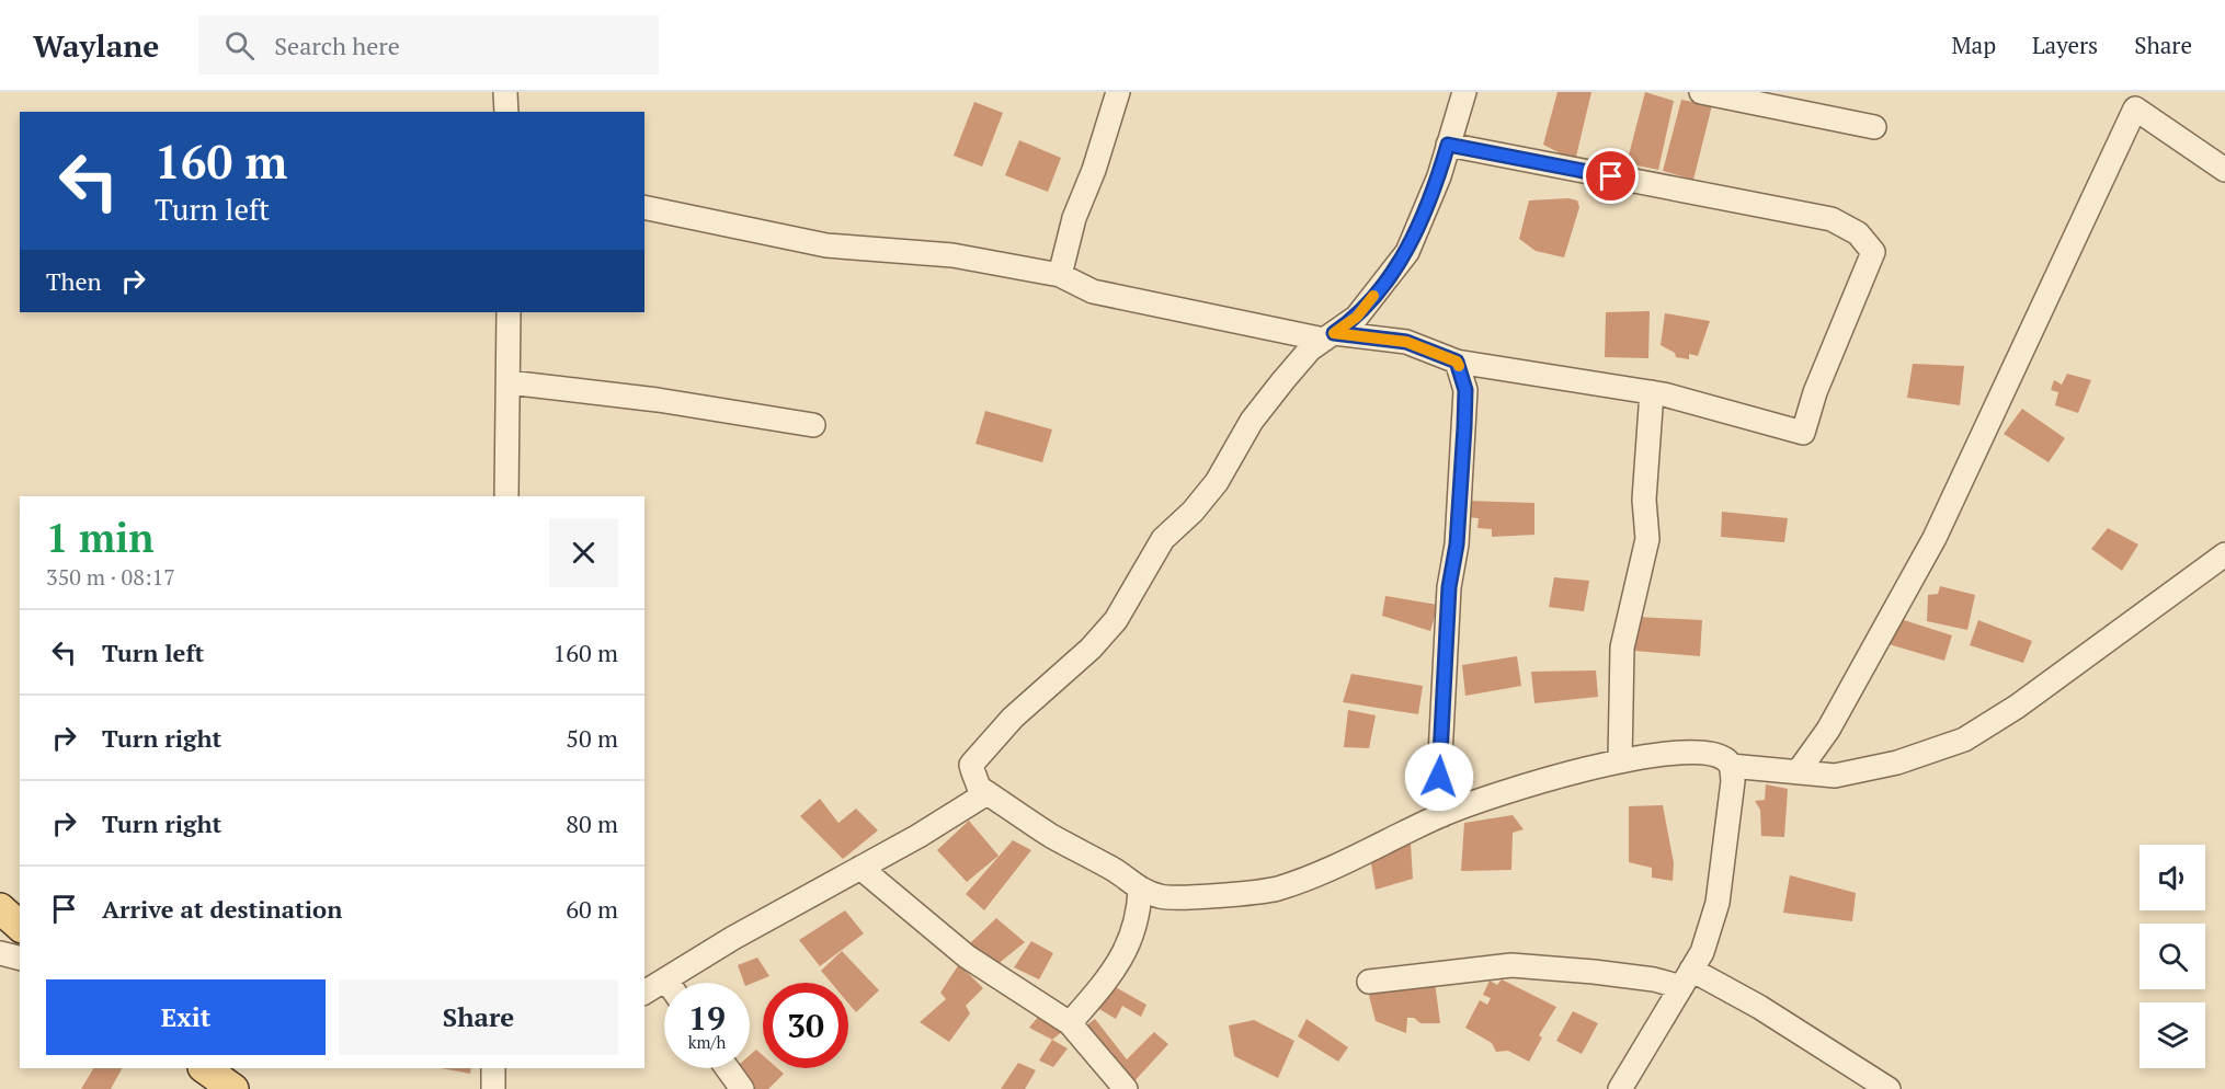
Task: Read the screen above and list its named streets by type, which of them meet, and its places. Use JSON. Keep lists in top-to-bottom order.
{
  "page": {
    "header": "Waylane",
    "search": "Search here",
    "nav": ["Map", "Layers", "Share"],
    "turn": ["160 m", "Turn left"],
    "then": "Then",
    "heading": ["1 min", "350 m · 08:17"],
    "list": [
      {
        "name": "Turn left",
        "value": "160 m"
      },
      {
        "name": "Turn right",
        "value": "50 m"
      },
      {
        "name": "Turn right",
        "value": "80 m"
      },
      {
        "name": "Arrive at destination",
        "value": "60 m"
      }
    ],
    "buttons": ["Exit", "Share"],
    "speed": "19 km/h",
    "limit": "30"
  }
}
